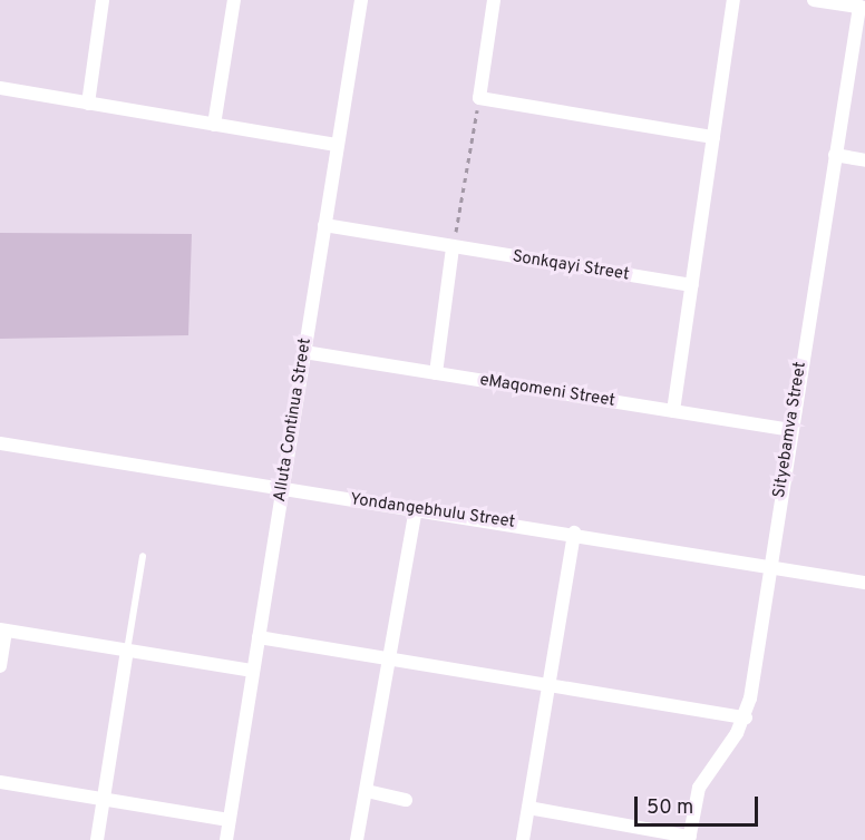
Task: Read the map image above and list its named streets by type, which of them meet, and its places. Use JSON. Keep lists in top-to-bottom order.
{
  "streets": {
    "street": [
      "Sonkqayi Street",
      "eMaqomeni Street",
      "Alluta Continua Street",
      "Sityebamva Street",
      "Yondangebhulu Street"
    ]
  },
  "crossings": [
    ["Sonkqayi Street", "Alluta Continua Street"],
    ["eMaqomeni Street", "Alluta Continua Street"],
    ["eMaqomeni Street", "Sityebamva Street"],
    ["Alluta Continua Street", "Yondangebhulu Street"],
    ["Sityebamva Street", "Yondangebhulu Street"]
  ],
  "scale_bar": "50 m"
}
